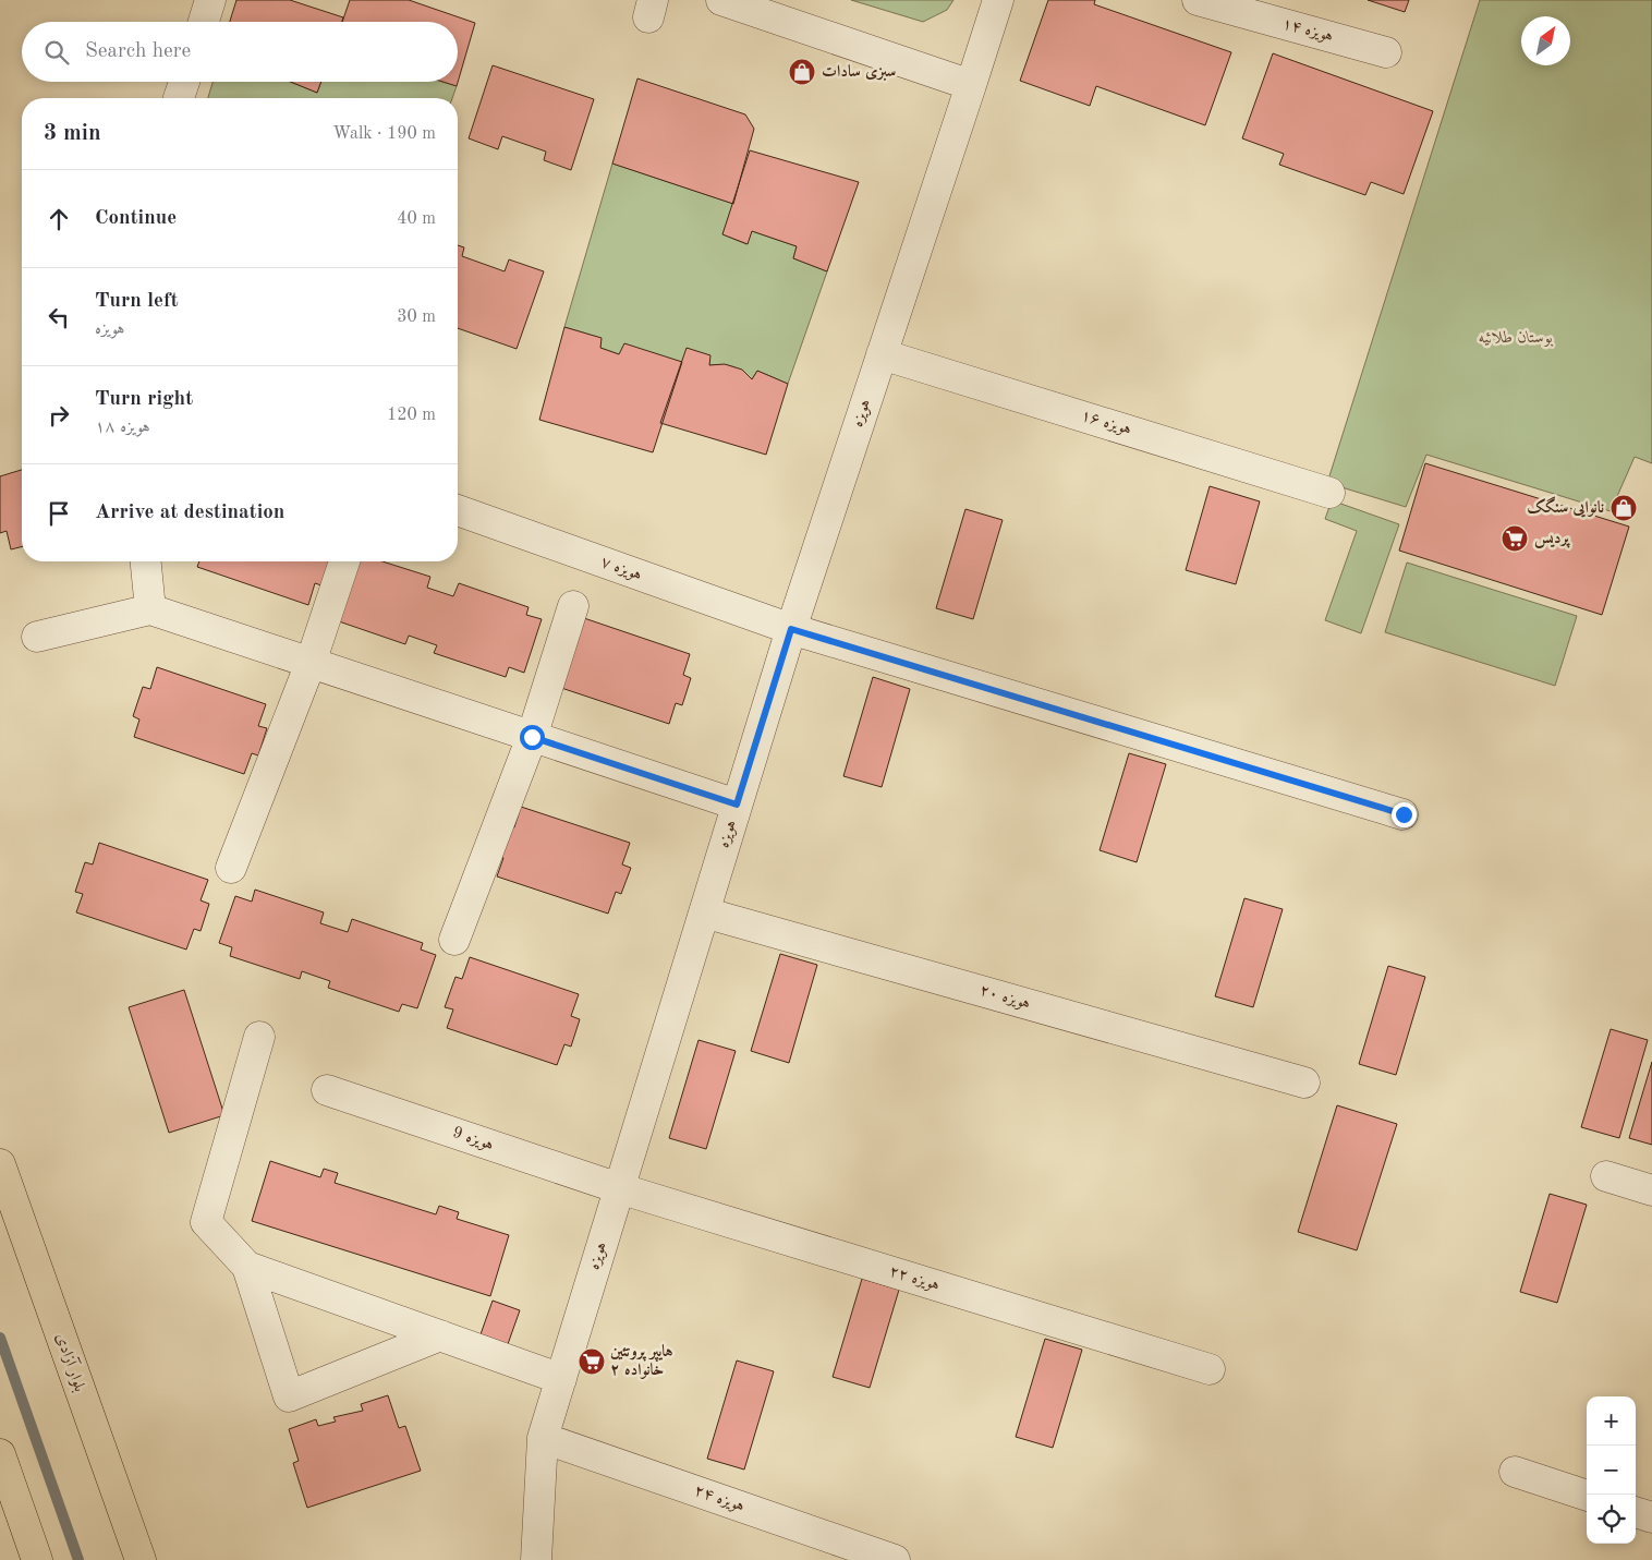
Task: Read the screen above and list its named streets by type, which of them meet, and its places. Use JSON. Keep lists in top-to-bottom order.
{
  "streets": {
    "main road": ["بلوار آزادی"],
    "street": [
      "هویزه ۱۴",
      "هویزه",
      "هویزه ‍۱۶",
      "هویزه ۷",
      "هویزه ‍۲۰",
      "هویزه 9",
      "هویزه ‍۲۲",
      "هویزه ‍۲۴"
    ]
  },
  "crossings": [
    ["هویزه", "هویزه ‍۱۶"],
    ["هویزه", "هویزه ۷"],
    ["هویزه", "هویزه ‍۲۰"],
    ["هویزه", "هویزه 9"],
    ["هویزه", "هویزه ‍۲۲"],
    ["هویزه", "هویزه ‍۲۴"],
    ["هویزه 9", "هویزه ‍۲۲"]
  ],
  "parks": ["بوستان طلائیه"],
  "places": {
    "shop": ["سبزی سادات", "نانوایی سنگک"],
    "supermarket": ["پردیس", "هایپر پروتئین خانواده ۲"]
  },
  "north": "top right",
  "page": {
    "search": "Search here",
    "heading": ["3 min", "Walk · 190 m"],
    "list": [
      ["Continue", "40 m"],
      ["Turn left", "هویزه", "30 m"],
      ["Turn right", "هویزه ‍۱۸", "120 m"],
      "Arrive at destination"
    ],
    "map_buttons": ["+", "−"]
  }
}
